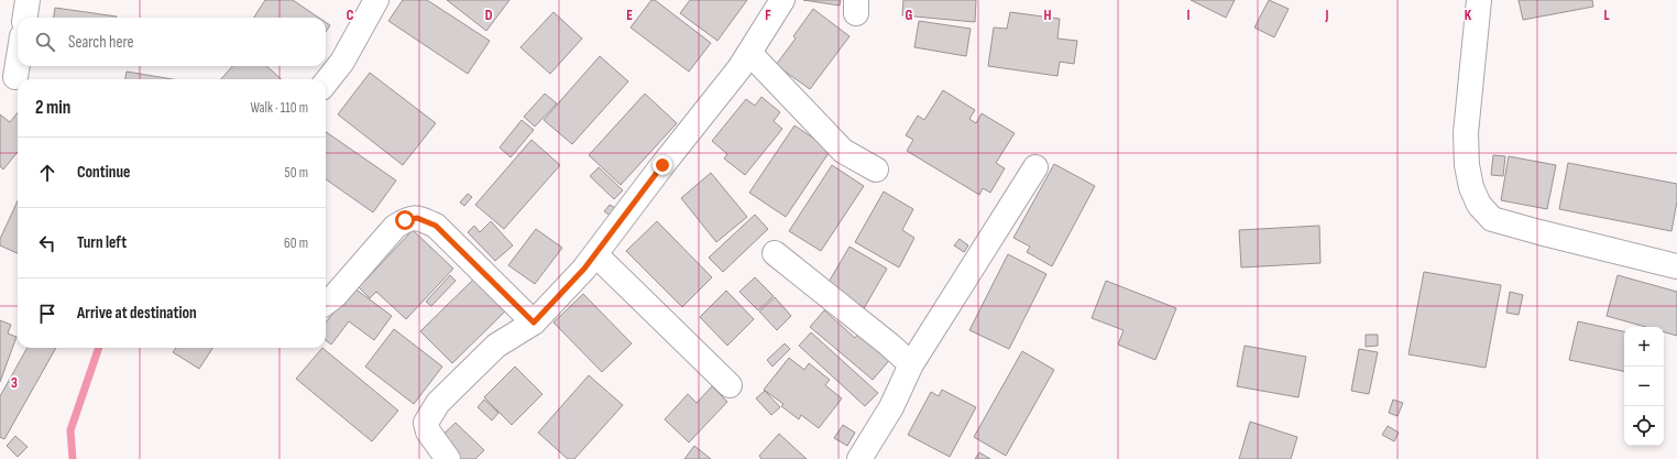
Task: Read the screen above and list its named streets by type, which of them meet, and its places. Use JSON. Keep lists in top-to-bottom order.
{
  "page": {
    "search": "Search here",
    "heading": ["2 min", "Walk · 110 m"],
    "list": [
      ["Continue", "50 m"],
      ["Turn left", "60 m"],
      "Arrive at destination"
    ],
    "map_buttons": ["+", "−"]
  },
  "grid": {
    "columns": [
      "C",
      "D",
      "E",
      "F",
      "G",
      "H",
      "I",
      "J",
      "K",
      "L"
    ],
    "rows": ["3"]
  }
}
